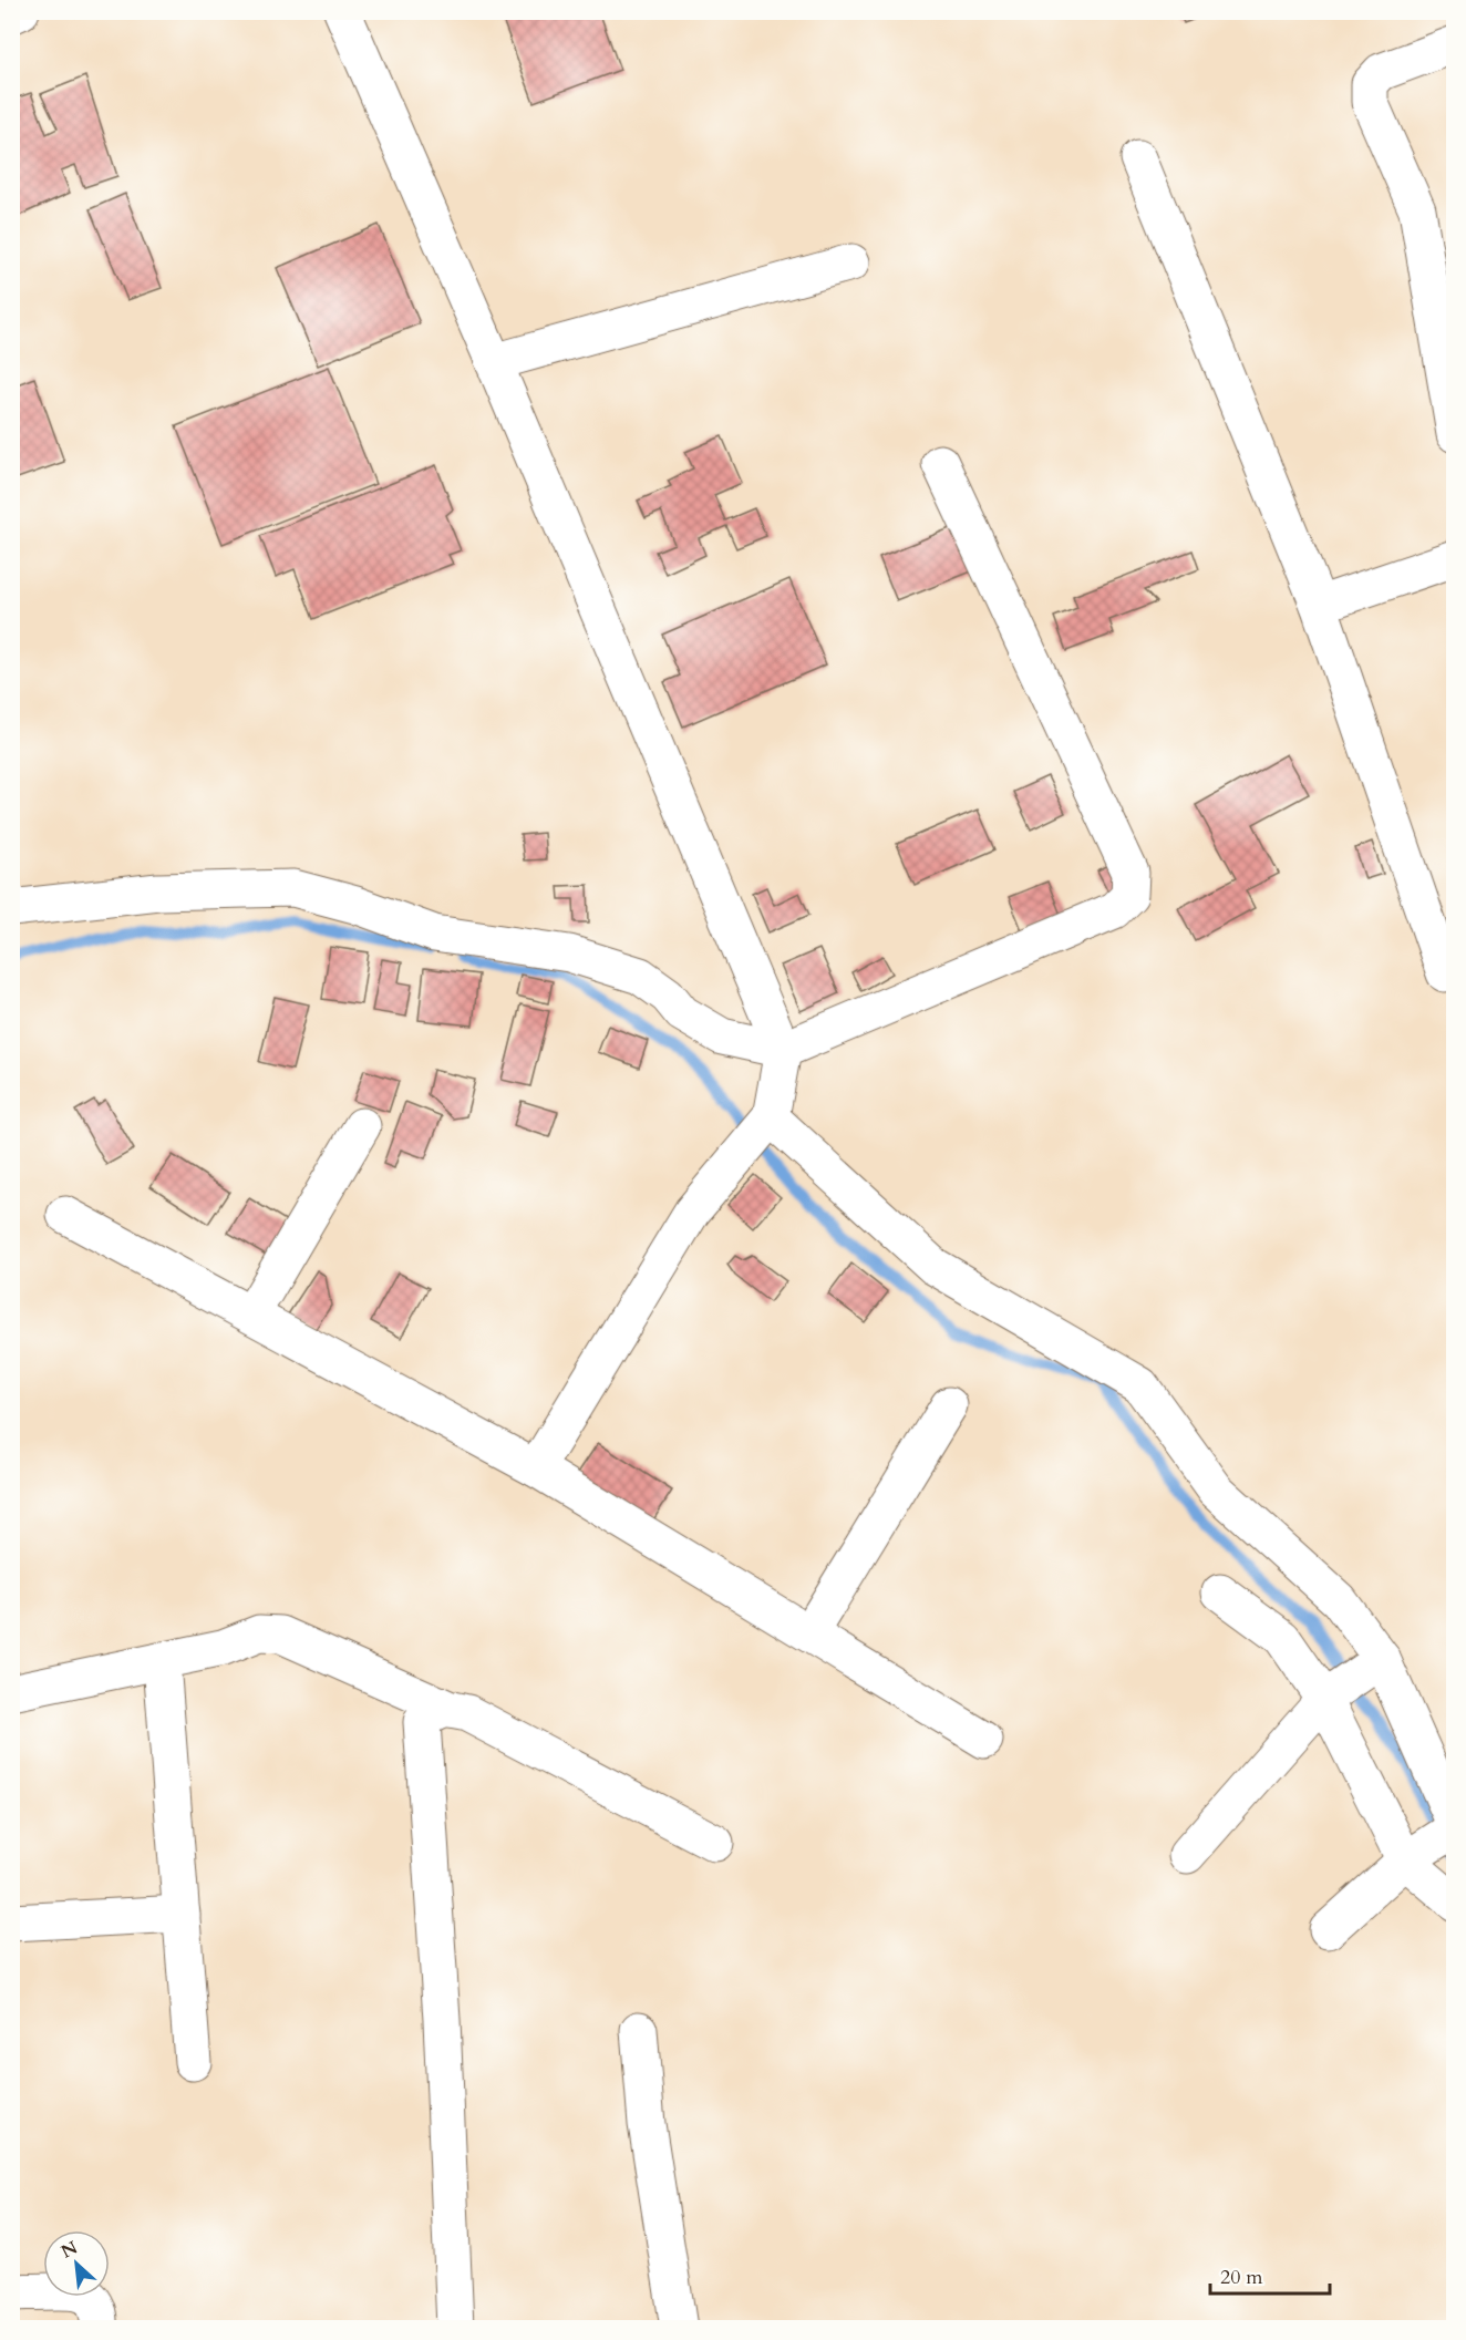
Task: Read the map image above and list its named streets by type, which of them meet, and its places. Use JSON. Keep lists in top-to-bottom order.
{
  "scale_bar": "20 m",
  "north": "top left"
}
